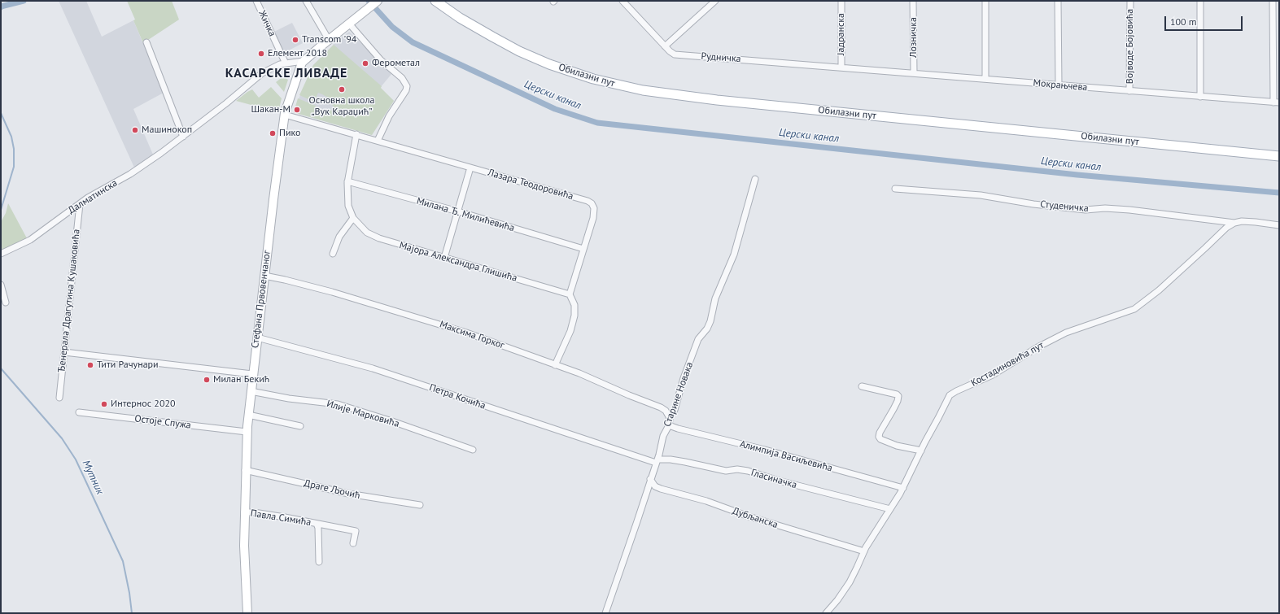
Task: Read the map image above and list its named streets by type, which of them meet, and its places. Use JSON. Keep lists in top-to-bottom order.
{
  "streets": {
    "main road": ["Обилазни пут"],
    "street": [
      "Жичка",
      "Јадранска",
      "Лозничка",
      "Војводе Бојовића",
      "Рудничка",
      "Мокрањчева",
      "Лазара Теодоровића",
      "Далматинска",
      "Студеничка",
      "Милана Ђ. Милићевића",
      "Мајора Александра Глишића",
      "Стефана Првовенчаног",
      "Ђенерала Драгутина Кушаковића",
      "Максима Горког",
      "Костадиновића пут",
      "Старине Новака",
      "Петра Кочића",
      "Илије Марковића",
      "Остоје Спужа",
      "Алимпија Васиљевића",
      "Гласиначка",
      "Драге Љочић",
      "Павла Симића",
      "Дубљанска"
    ]
  },
  "crossings": [
    ["Жичка", "Далматинска"],
    ["Јадранска", "Рудничка"],
    ["Јадранска", "Мокрањчева"],
    ["Лозничка", "Мокрањчева"],
    ["Војводе Бојовића", "Мокрањчева"],
    ["Рудничка", "Мокрањчева"],
    ["Лазара Теодоровића", "Милана Ђ. Милићевића"],
    ["Лазара Теодоровића", "Мајора Александра Глишића"],
    ["Лазара Теодоровића", "Стефана Првовенчаног"],
    ["Далматинска", "Стефана Првовенчаног"],
    ["Далматинска", "Ђенерала Драгутина Кушаковића"],
    ["Студеничка", "Костадиновића пут"],
    ["Стефана Првовенчаног", "Максима Горког"],
    ["Стефана Првовенчаног", "Петра Кочића"],
    ["Стефана Првовенчаног", "Илије Марковића"],
    ["Стефана Првовенчаног", "Остоје Спужа"],
    ["Стефана Првовенчаног", "Драге Љочић"],
    ["Стефана Првовенчаног", "Павла Симића"],
    ["Максима Горког", "Старине Новака"],
    ["Костадиновића пут", "Алимпија Васиљевића"],
    ["Костадиновића пут", "Гласиначка"],
    ["Костадиновића пут", "Дубљанска"],
    ["Старине Новака", "Петра Кочића"],
    ["Старине Новака", "Алимпија Васиљевића"],
    ["Старине Новака", "Гласиначка"],
    ["Старине Новака", "Дубљанска"],
    ["Петра Кочића", "Гласиначка"]
  ],
  "districts": ["КАСАРСКЕ ЛИВАДЕ"],
  "water": ["Церски канал", "Мутник"],
  "places": [
    "Transcom '94",
    "Елемент 2018",
    "Ферометал",
    "Основна школа „Вук Караџић”",
    "Шакан-М",
    "Машинокоп",
    "Пико",
    "Тити Рачунари",
    "Милан Бекић",
    "Интернос 2020"
  ],
  "scale_bar": "100 m"
}
